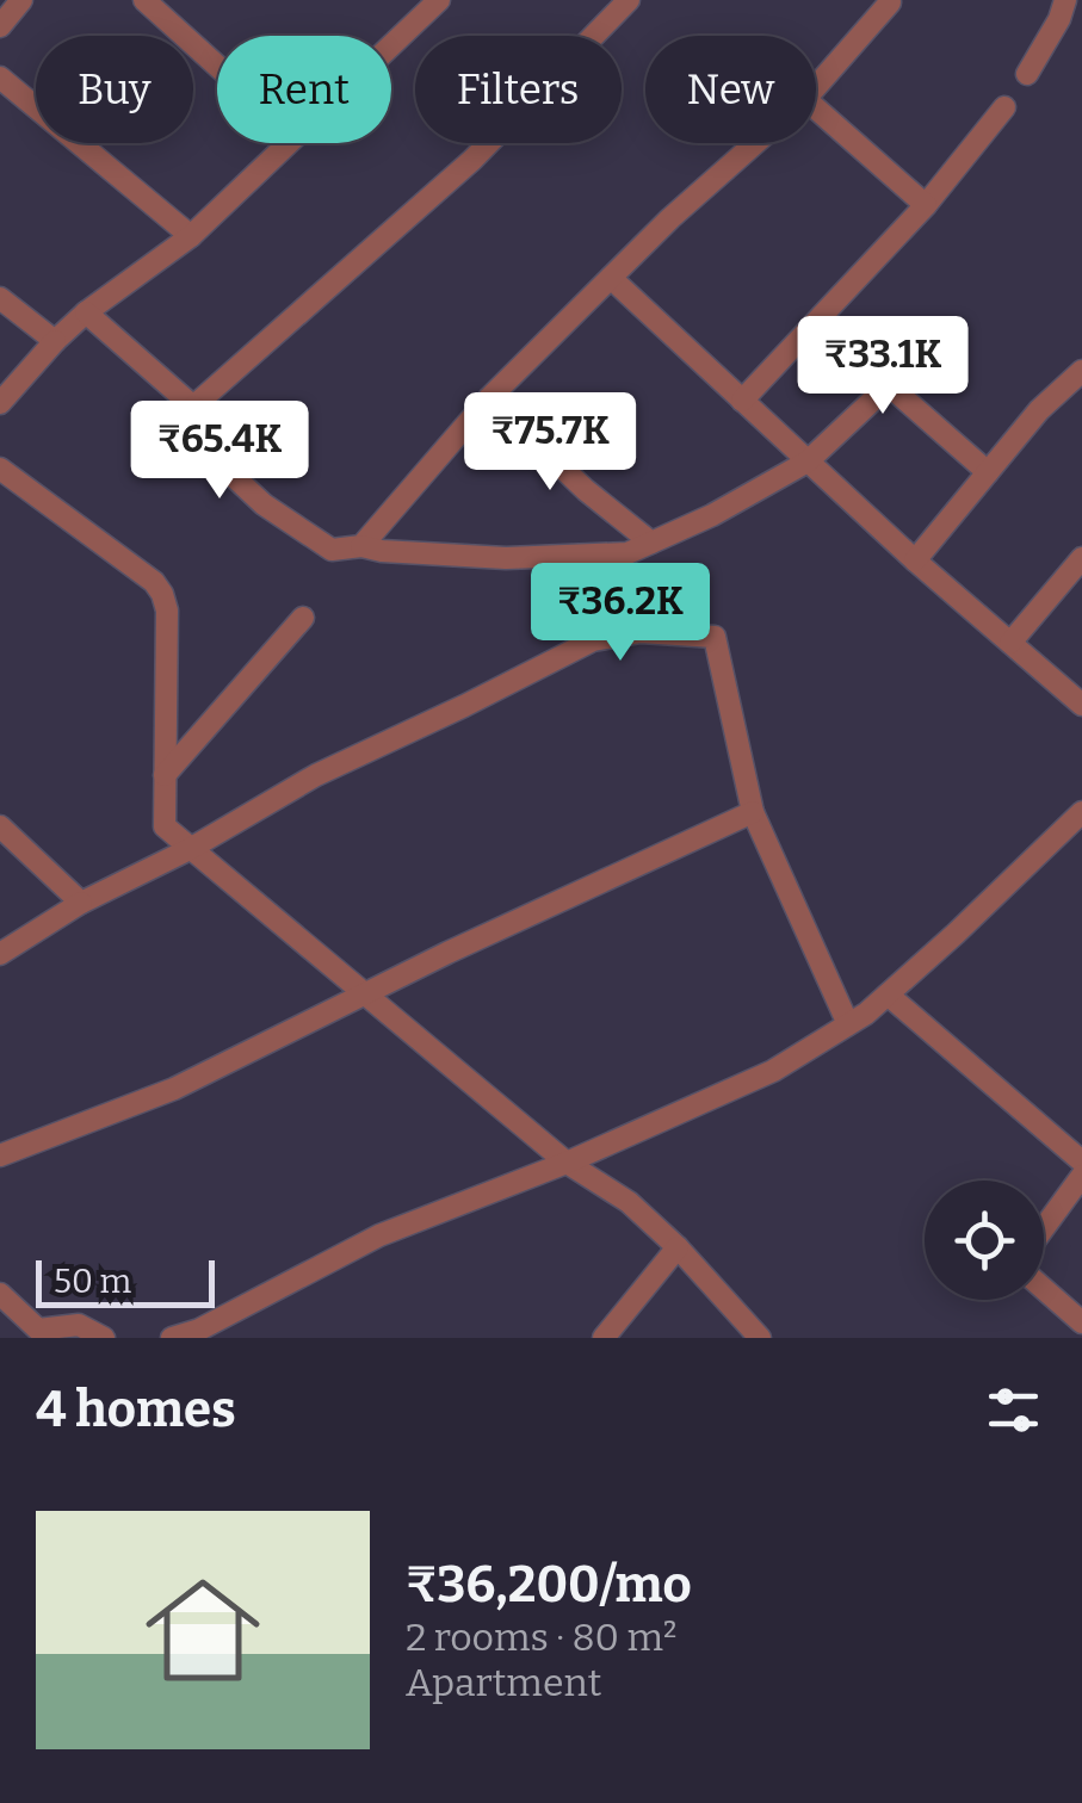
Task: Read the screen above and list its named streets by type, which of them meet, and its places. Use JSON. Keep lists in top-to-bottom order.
{
  "scale_bar": "50 m",
  "page": {
    "chip": [
      "Buy",
      "Rent",
      "Filters",
      "New"
    ],
    "price": [
      "₹33.1K",
      "₹75.7K",
      "₹65.4K",
      "₹36.2K"
    ],
    "scale": "50 m",
    "heading": "4 homes",
    "list": [
      {
        "name": "₹36,200/mo",
        "note": "2 rooms · 80 m² · Apartment"
      }
    ]
  }
}
